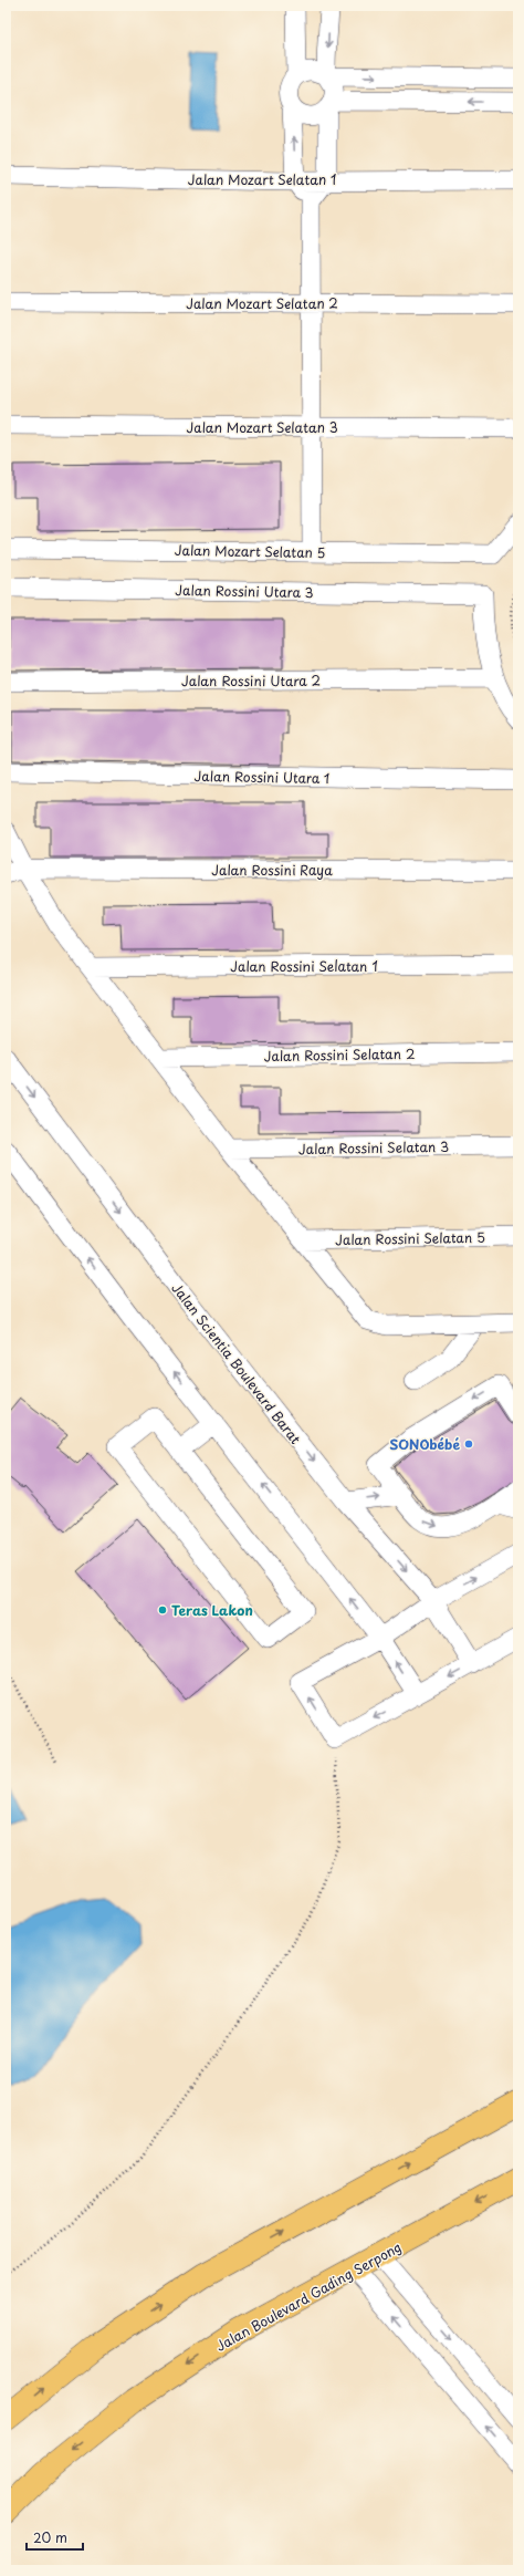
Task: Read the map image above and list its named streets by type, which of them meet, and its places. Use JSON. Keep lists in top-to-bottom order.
{
  "streets": {
    "main road": ["Jalan Boulevard Gading Serpong"],
    "street": [
      "Jalan Mozart Selatan 1",
      "Jalan Mozart Selatan 2",
      "Jalan Mozart Selatan 3",
      "Jalan Mozart Selatan 5",
      "Jalan Rossini Utara 3",
      "Jalan Rossini Utara 2",
      "Jalan Rossini Utara 1",
      "Jalan Rossini Raya",
      "Jalan Rossini Selatan 1",
      "Jalan Rossini Selatan 2",
      "Jalan Rossini Selatan 3",
      "Jalan Rossini Selatan 5",
      "Jalan Scientia Boulevard Barat"
    ]
  },
  "crossings": [
    ["Jalan Rossini Utara 3", "Jalan Rossini Utara 2"]
  ],
  "places": ["SONObébé", "Teras Lakon"],
  "scale_bar": "20 m"
}
